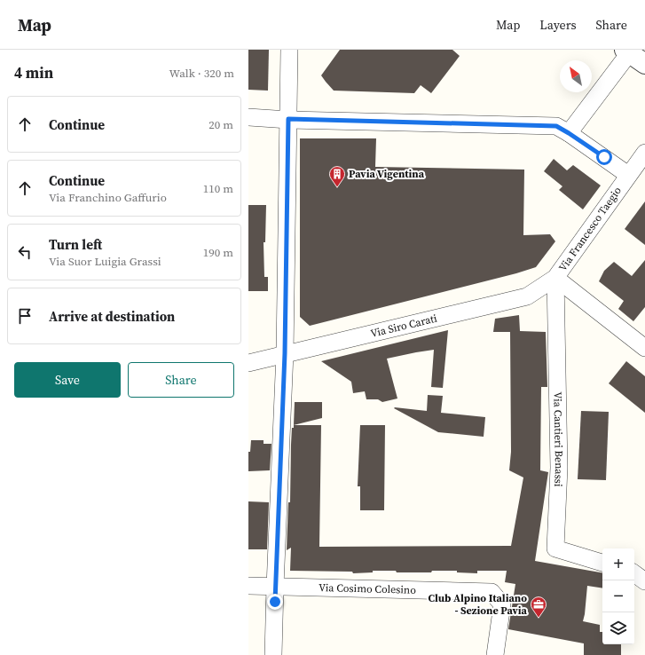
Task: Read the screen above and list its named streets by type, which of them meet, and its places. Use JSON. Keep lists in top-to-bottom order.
{
  "streets": {
    "street": [
      "Via Francesco Taegio",
      "Via Siro Carati",
      "Via Cantieri Benassi",
      "Via Cosimo Colesino"
    ]
  },
  "crossings": [
    ["Via Francesco Taegio", "Via Siro Carati"],
    ["Via Francesco Taegio", "Via Cantieri Benassi"],
    ["Via Siro Carati", "Via Cantieri Benassi"]
  ],
  "places": {
    "building": ["Pavia Vigentina"],
    "office": ["Club Alpino Italiano - Sezione Pavia"]
  },
  "north": "top left",
  "page": {
    "header": "Map",
    "nav": ["Map", "Layers", "Share"],
    "heading": ["4 min", "Walk · 320 m"],
    "list": [
      ["Continue", "20 m"],
      ["Continue", "Via Franchino Gaffurio", "110 m"],
      ["Turn left", "Via Suor Luigia Grassi", "190 m"],
      "Arrive at destination"
    ],
    "buttons": ["Save", "Share"],
    "map_buttons": ["+", "−"]
  }
}
